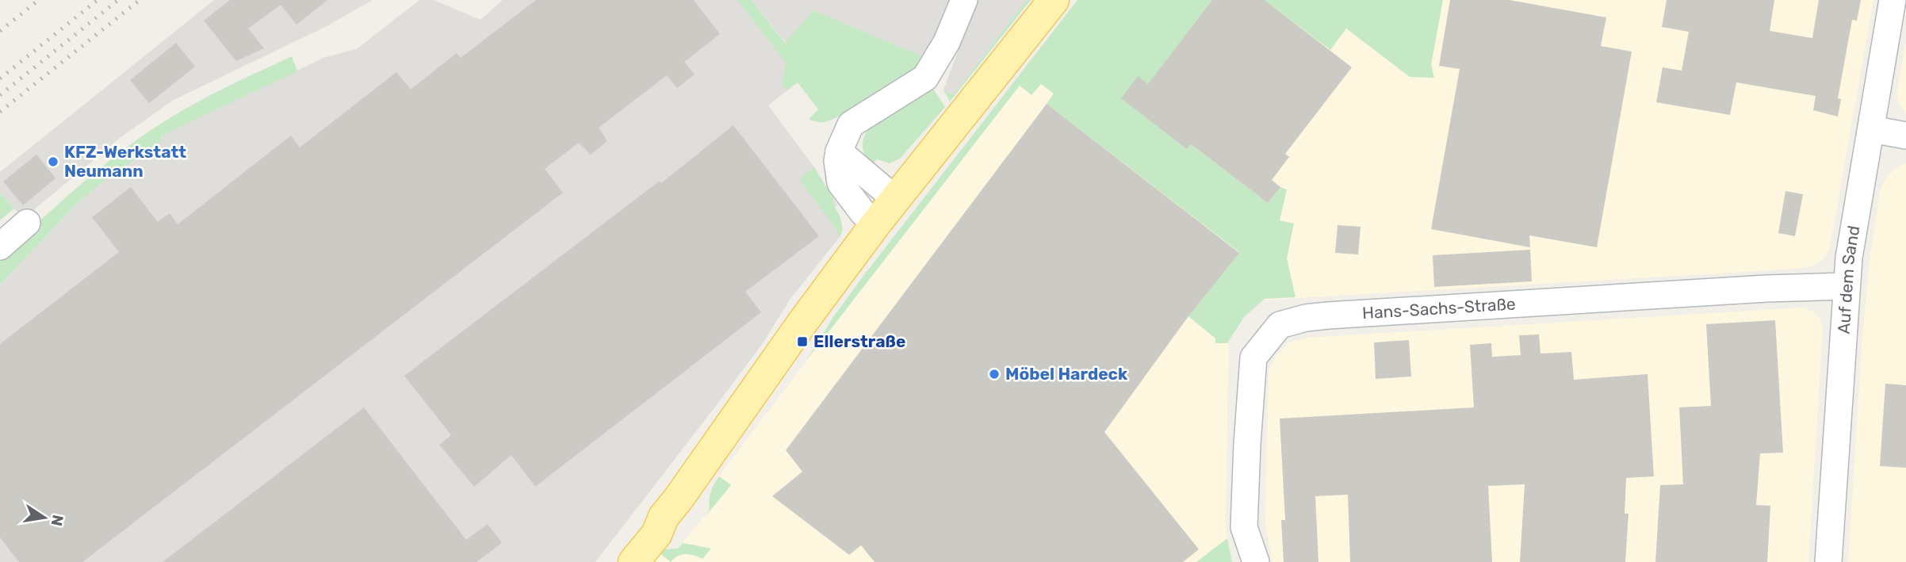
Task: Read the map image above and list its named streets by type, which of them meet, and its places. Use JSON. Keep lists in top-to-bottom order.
{
  "streets": {
    "street": ["Auf dem Sand", "Hans-Sachs-Straße"]
  },
  "crossings": [
    ["Auf dem Sand", "Hans-Sachs-Straße"]
  ],
  "places": {
    "other": ["KFZ-Werkstatt Neumann", "Möbel Hardeck"],
    "transit": ["Ellerstraße"]
  },
  "north": "right"
}
